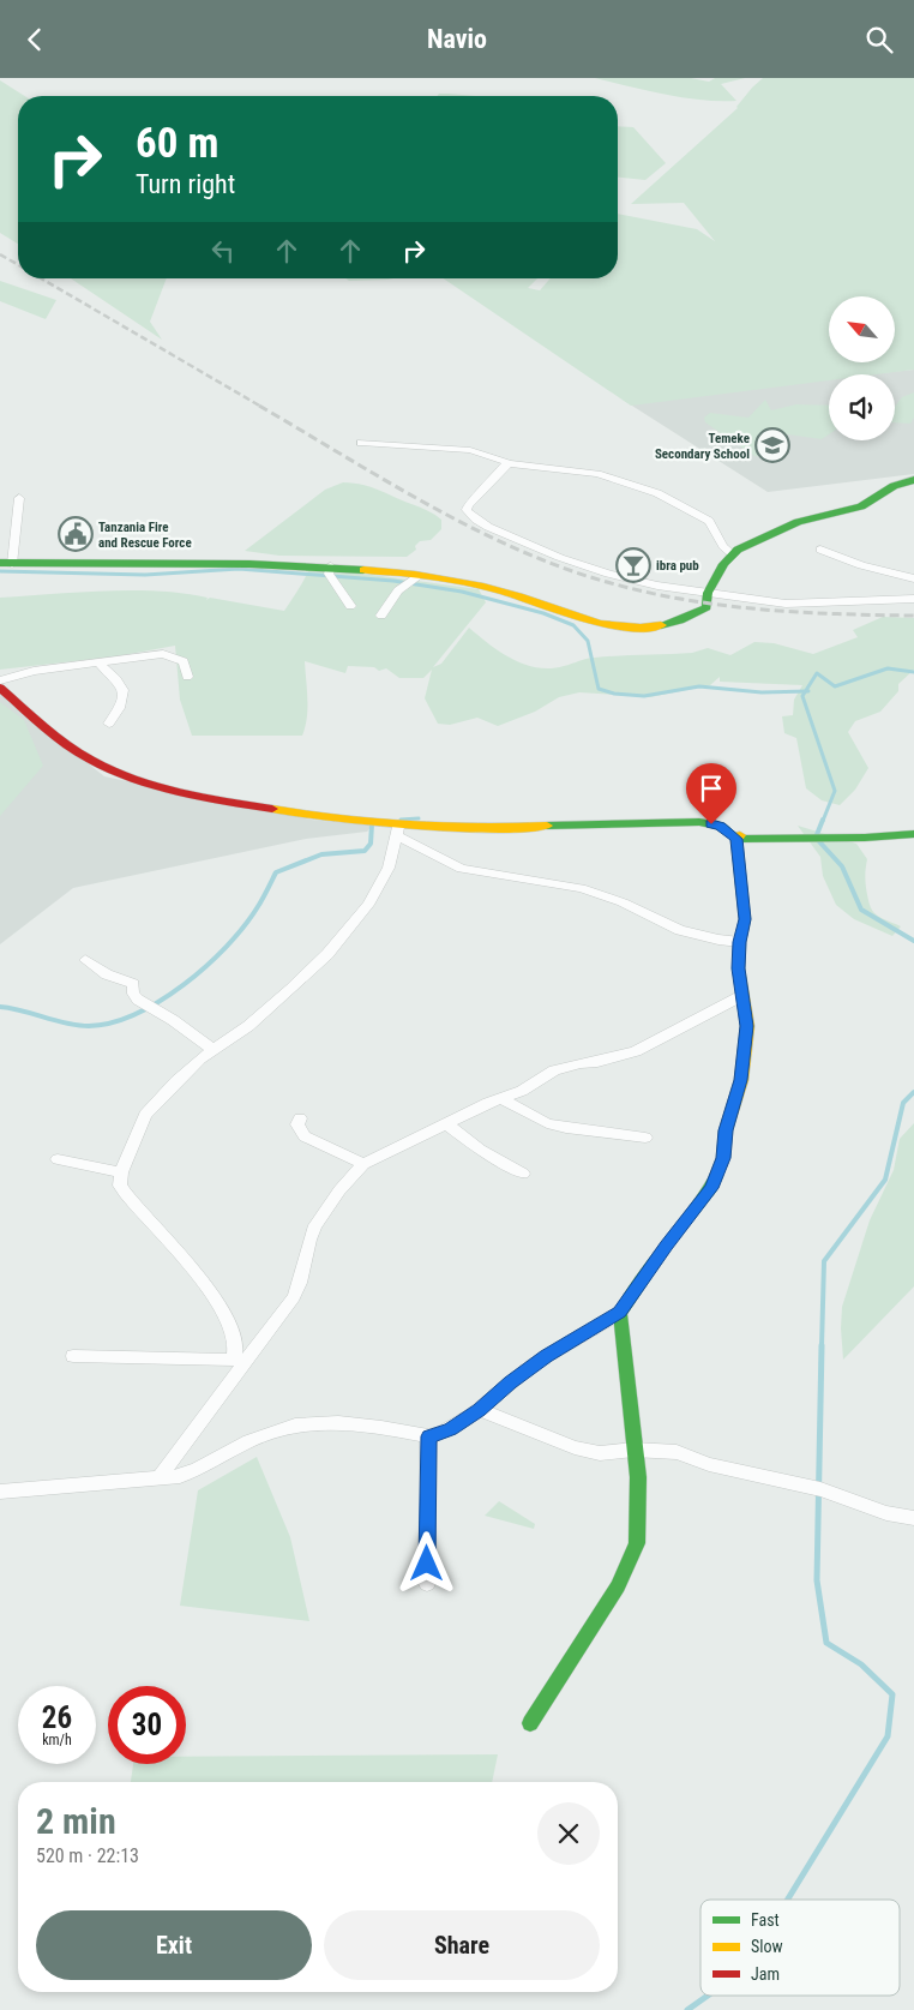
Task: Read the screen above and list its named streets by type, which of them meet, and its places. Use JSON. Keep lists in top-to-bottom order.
{
  "places": {
    "school or university": ["Temeke Secondary School"],
    "public building": ["Tanzania Fire and Rescue Force"],
    "bar": ["ibra pub"]
  },
  "legend": ["Fast", "Slow", "Jam"],
  "north": "top left",
  "page": {
    "header": "Navio",
    "turn": ["60 m", "Turn right"],
    "speed": "26 km/h",
    "limit": "30",
    "heading": ["2 min", "520 m · 22:13"],
    "buttons": ["Exit", "Share"]
  }
}
